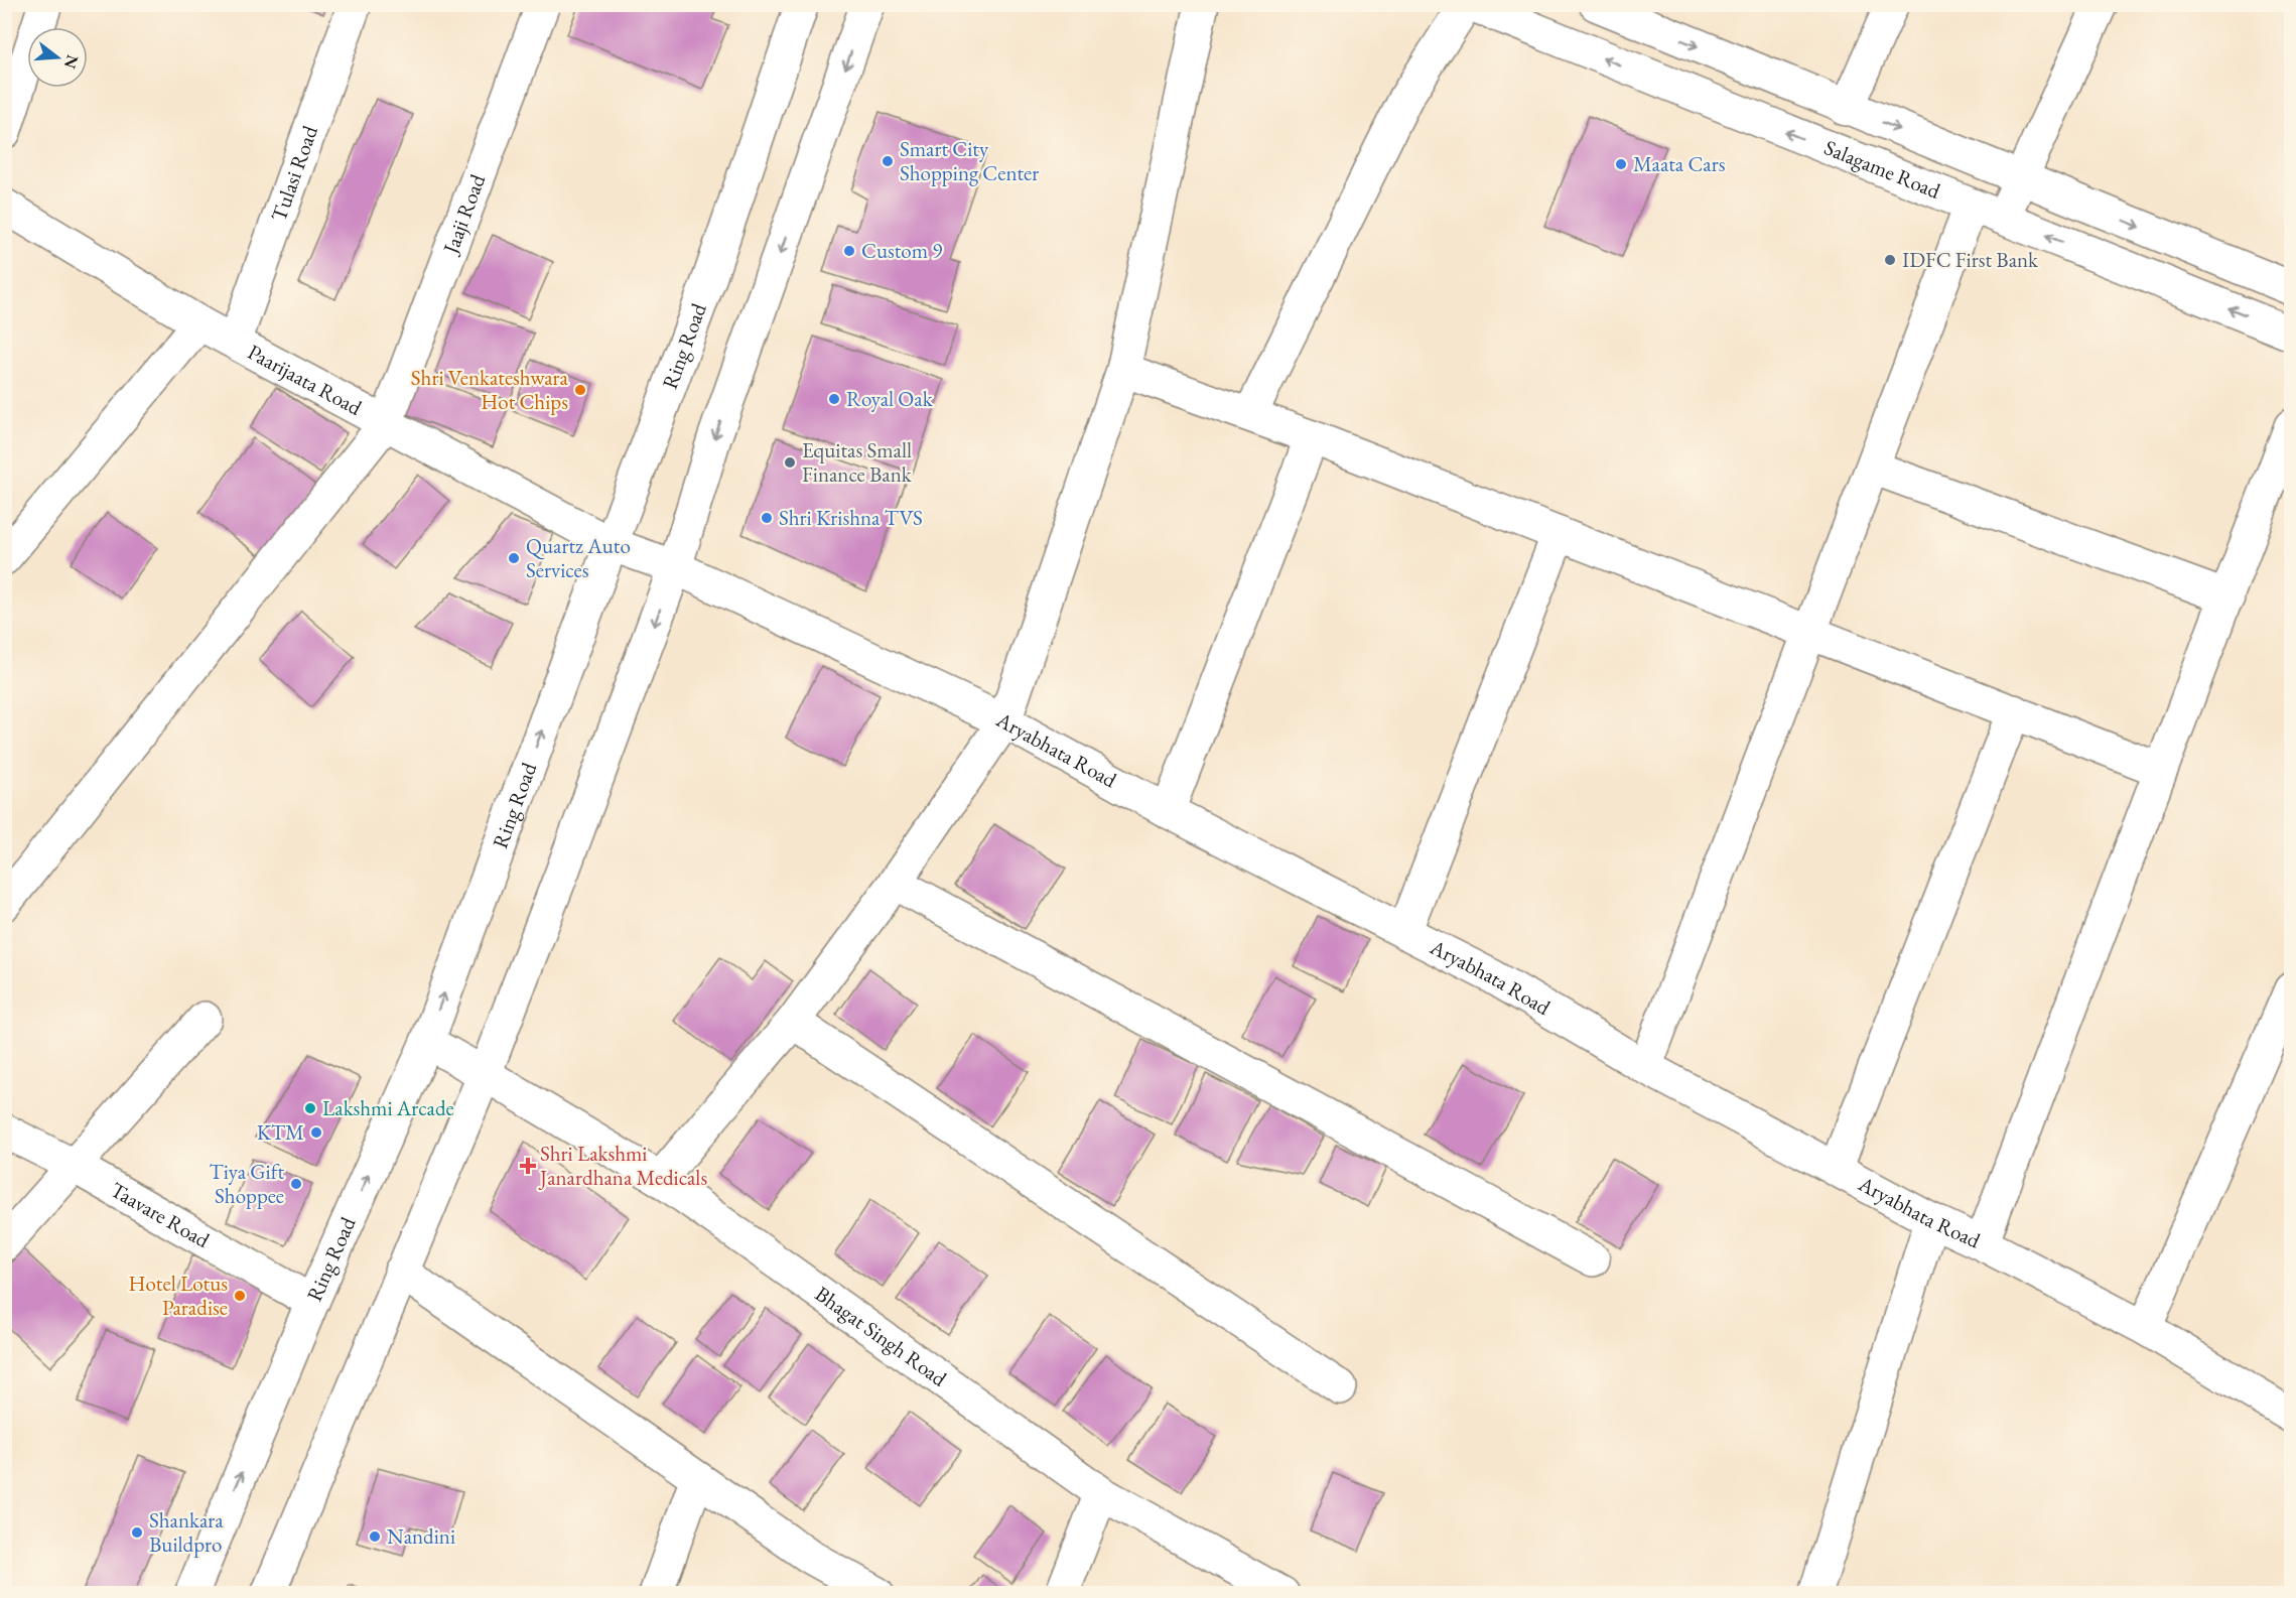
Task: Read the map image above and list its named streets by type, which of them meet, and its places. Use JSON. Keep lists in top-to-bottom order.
{
  "streets": {
    "street": [
      "Salagame Road",
      "Tulasi Road",
      "Jaaji Road",
      "Ring Road",
      "Paarijaata Road",
      "Aryabhata Road",
      "Taavare Road",
      "Bhagat Singh Road"
    ]
  },
  "crossings": [
    ["Tulasi Road", "Paarijaata Road"],
    ["Jaaji Road", "Paarijaata Road"],
    ["Ring Road", "Paarijaata Road"],
    ["Ring Road", "Taavare Road"],
    ["Ring Road", "Bhagat Singh Road"],
    ["Paarijaata Road", "Aryabhata Road"]
  ],
  "places": {
    "other": [
      "Smart City Shopping Center",
      "Maata Cars",
      "Custom 9",
      "IDFC First Bank",
      "Shri Venkateshwara Hot Chips",
      "Royal Oak",
      "Equitas Small Finance Bank",
      "Shri Krishna TVS",
      "Quartz Auto Services",
      "Lakshmi Arcade",
      "KTM",
      "Tiya Gift Shoppee",
      "Hotel Lotus Paradise",
      "Shankara Buildpro",
      "Nandini"
    ],
    "health": ["Shri Lakshmi Janardhana Medicals"]
  },
  "north": "right"
}
